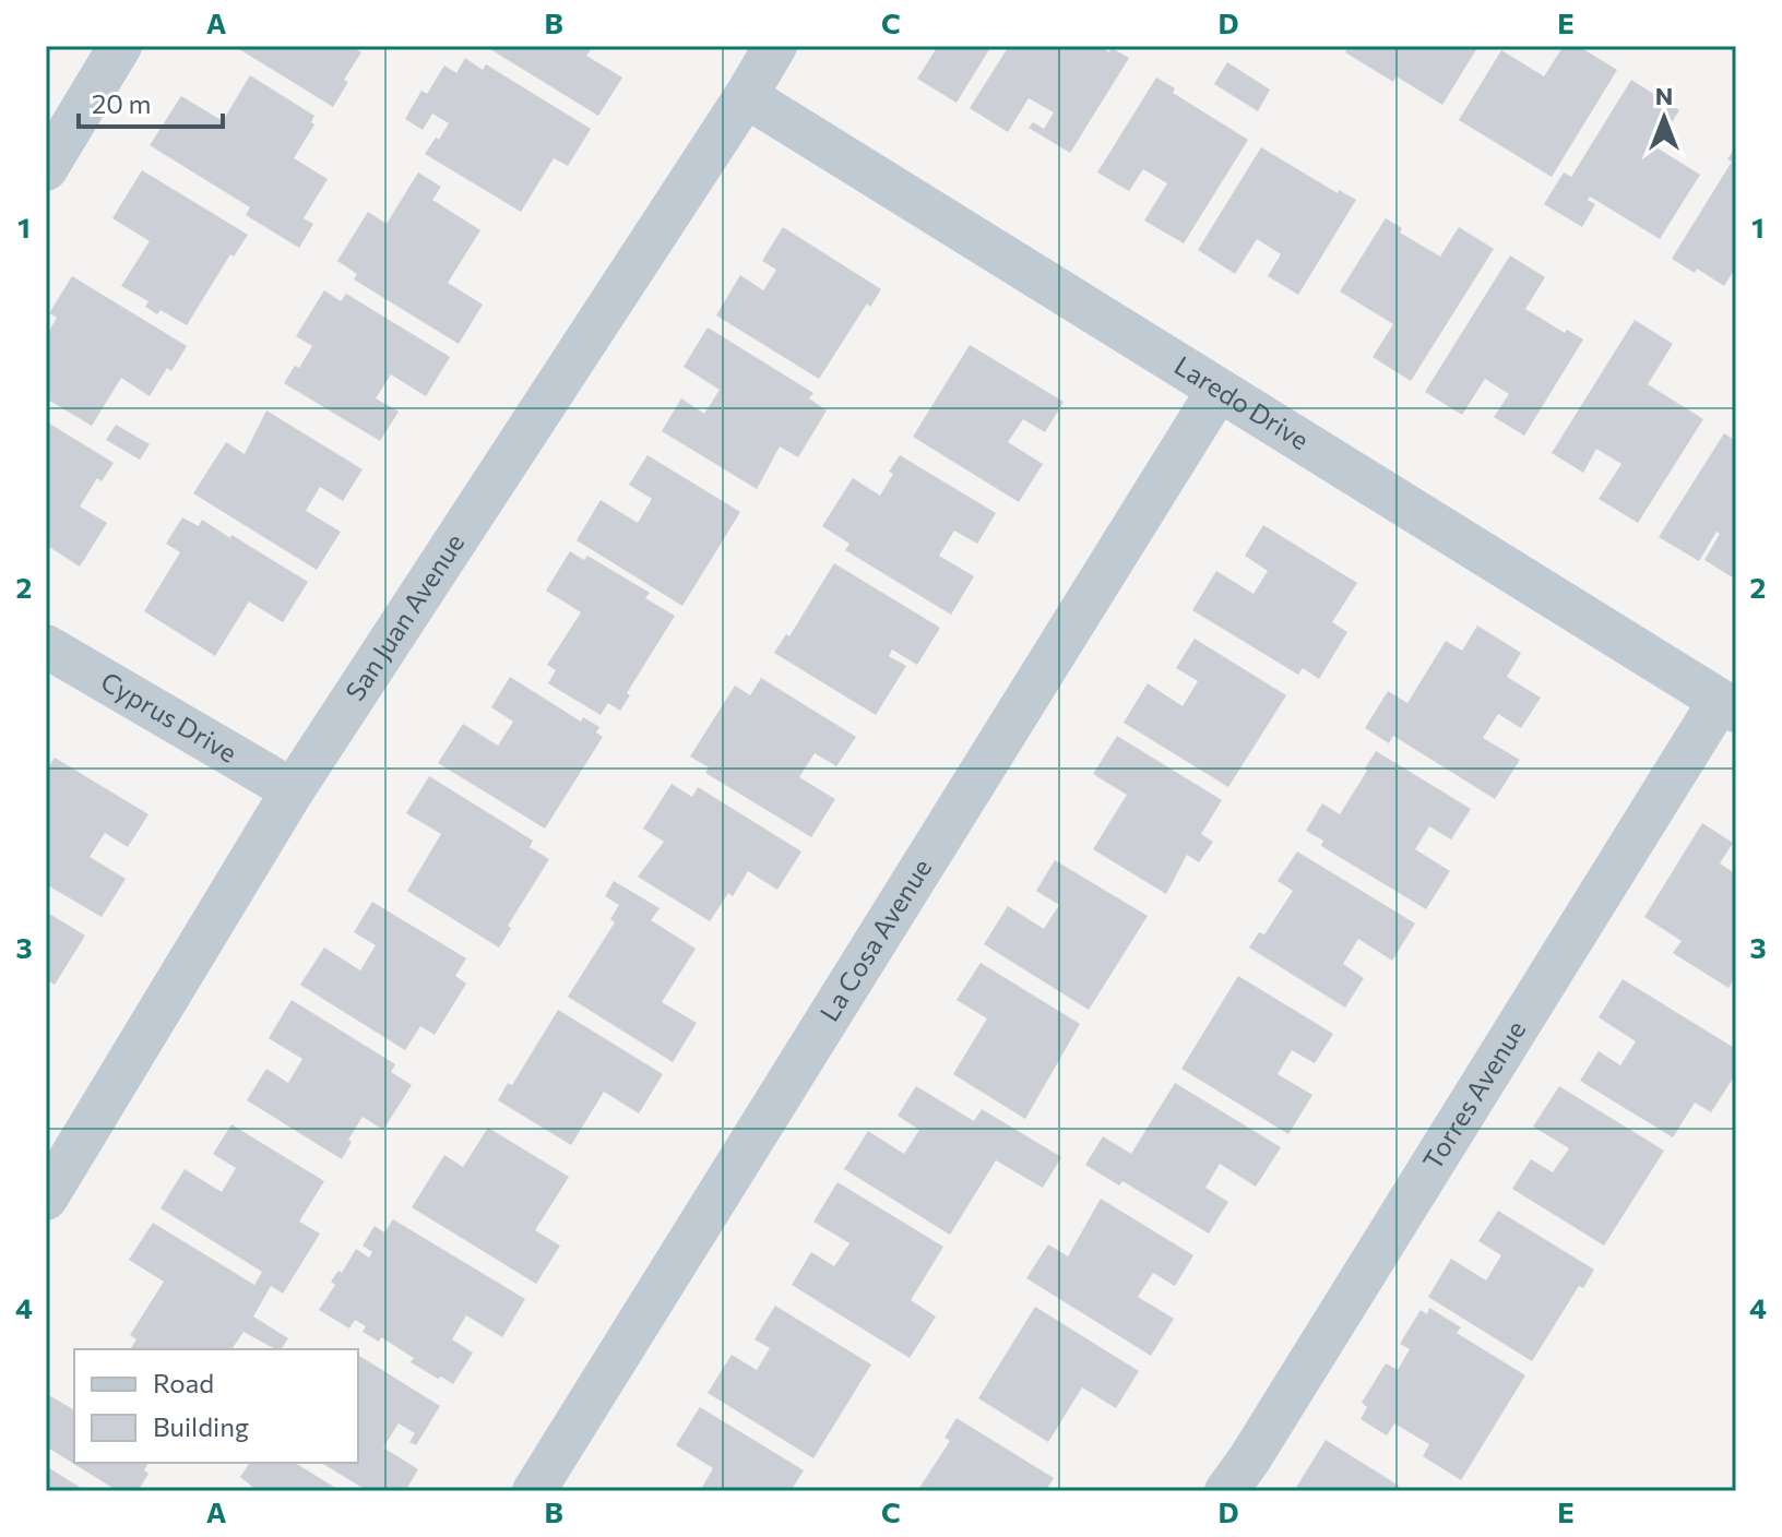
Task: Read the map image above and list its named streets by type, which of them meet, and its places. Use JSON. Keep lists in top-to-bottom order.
{
  "streets": {
    "street": [
      "Laredo Drive",
      "San Juan Avenue",
      "Cyprus Drive",
      "La Cosa Avenue",
      "Torres Avenue"
    ]
  },
  "crossings": [
    ["Laredo Drive", "San Juan Avenue"],
    ["Laredo Drive", "La Cosa Avenue"],
    ["Laredo Drive", "Torres Avenue"],
    ["San Juan Avenue", "Cyprus Drive"]
  ],
  "legend": ["Road", "Building"],
  "scale_bar": "20 m",
  "north": "top",
  "grid": {
    "columns": [
      "A",
      "B",
      "C",
      "D",
      "E"
    ],
    "rows": [
      "1",
      "2",
      "3",
      "4"
    ]
  }
}
